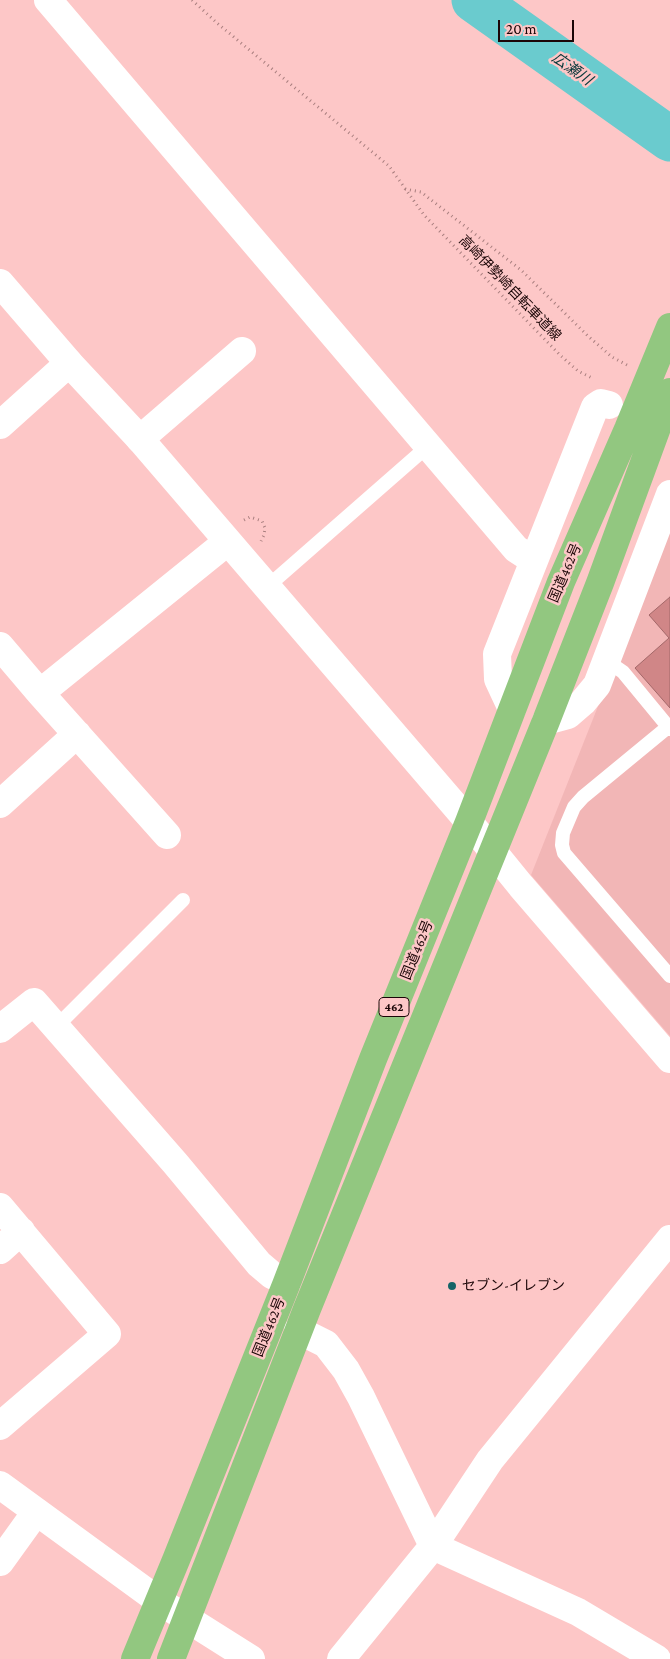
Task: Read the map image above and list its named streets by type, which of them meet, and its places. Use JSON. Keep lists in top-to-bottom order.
{
  "streets": {
    "highway": ["国道462号", "462"],
    "path": ["高崎伊勢崎自転車道線"]
  },
  "water": ["広瀬川"],
  "places": ["セブン-イレブン"],
  "scale_bar": "20 m"
}
